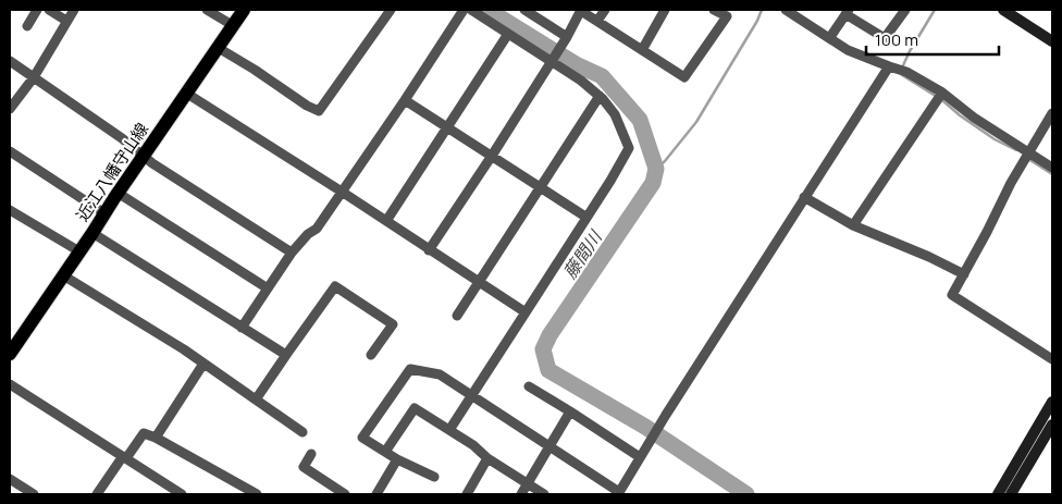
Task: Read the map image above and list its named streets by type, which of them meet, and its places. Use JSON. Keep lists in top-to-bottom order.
{
  "streets": {
    "main road": ["近江八幡守山線"]
  },
  "water": ["藤間川"],
  "scale_bar": "100 m"
}
